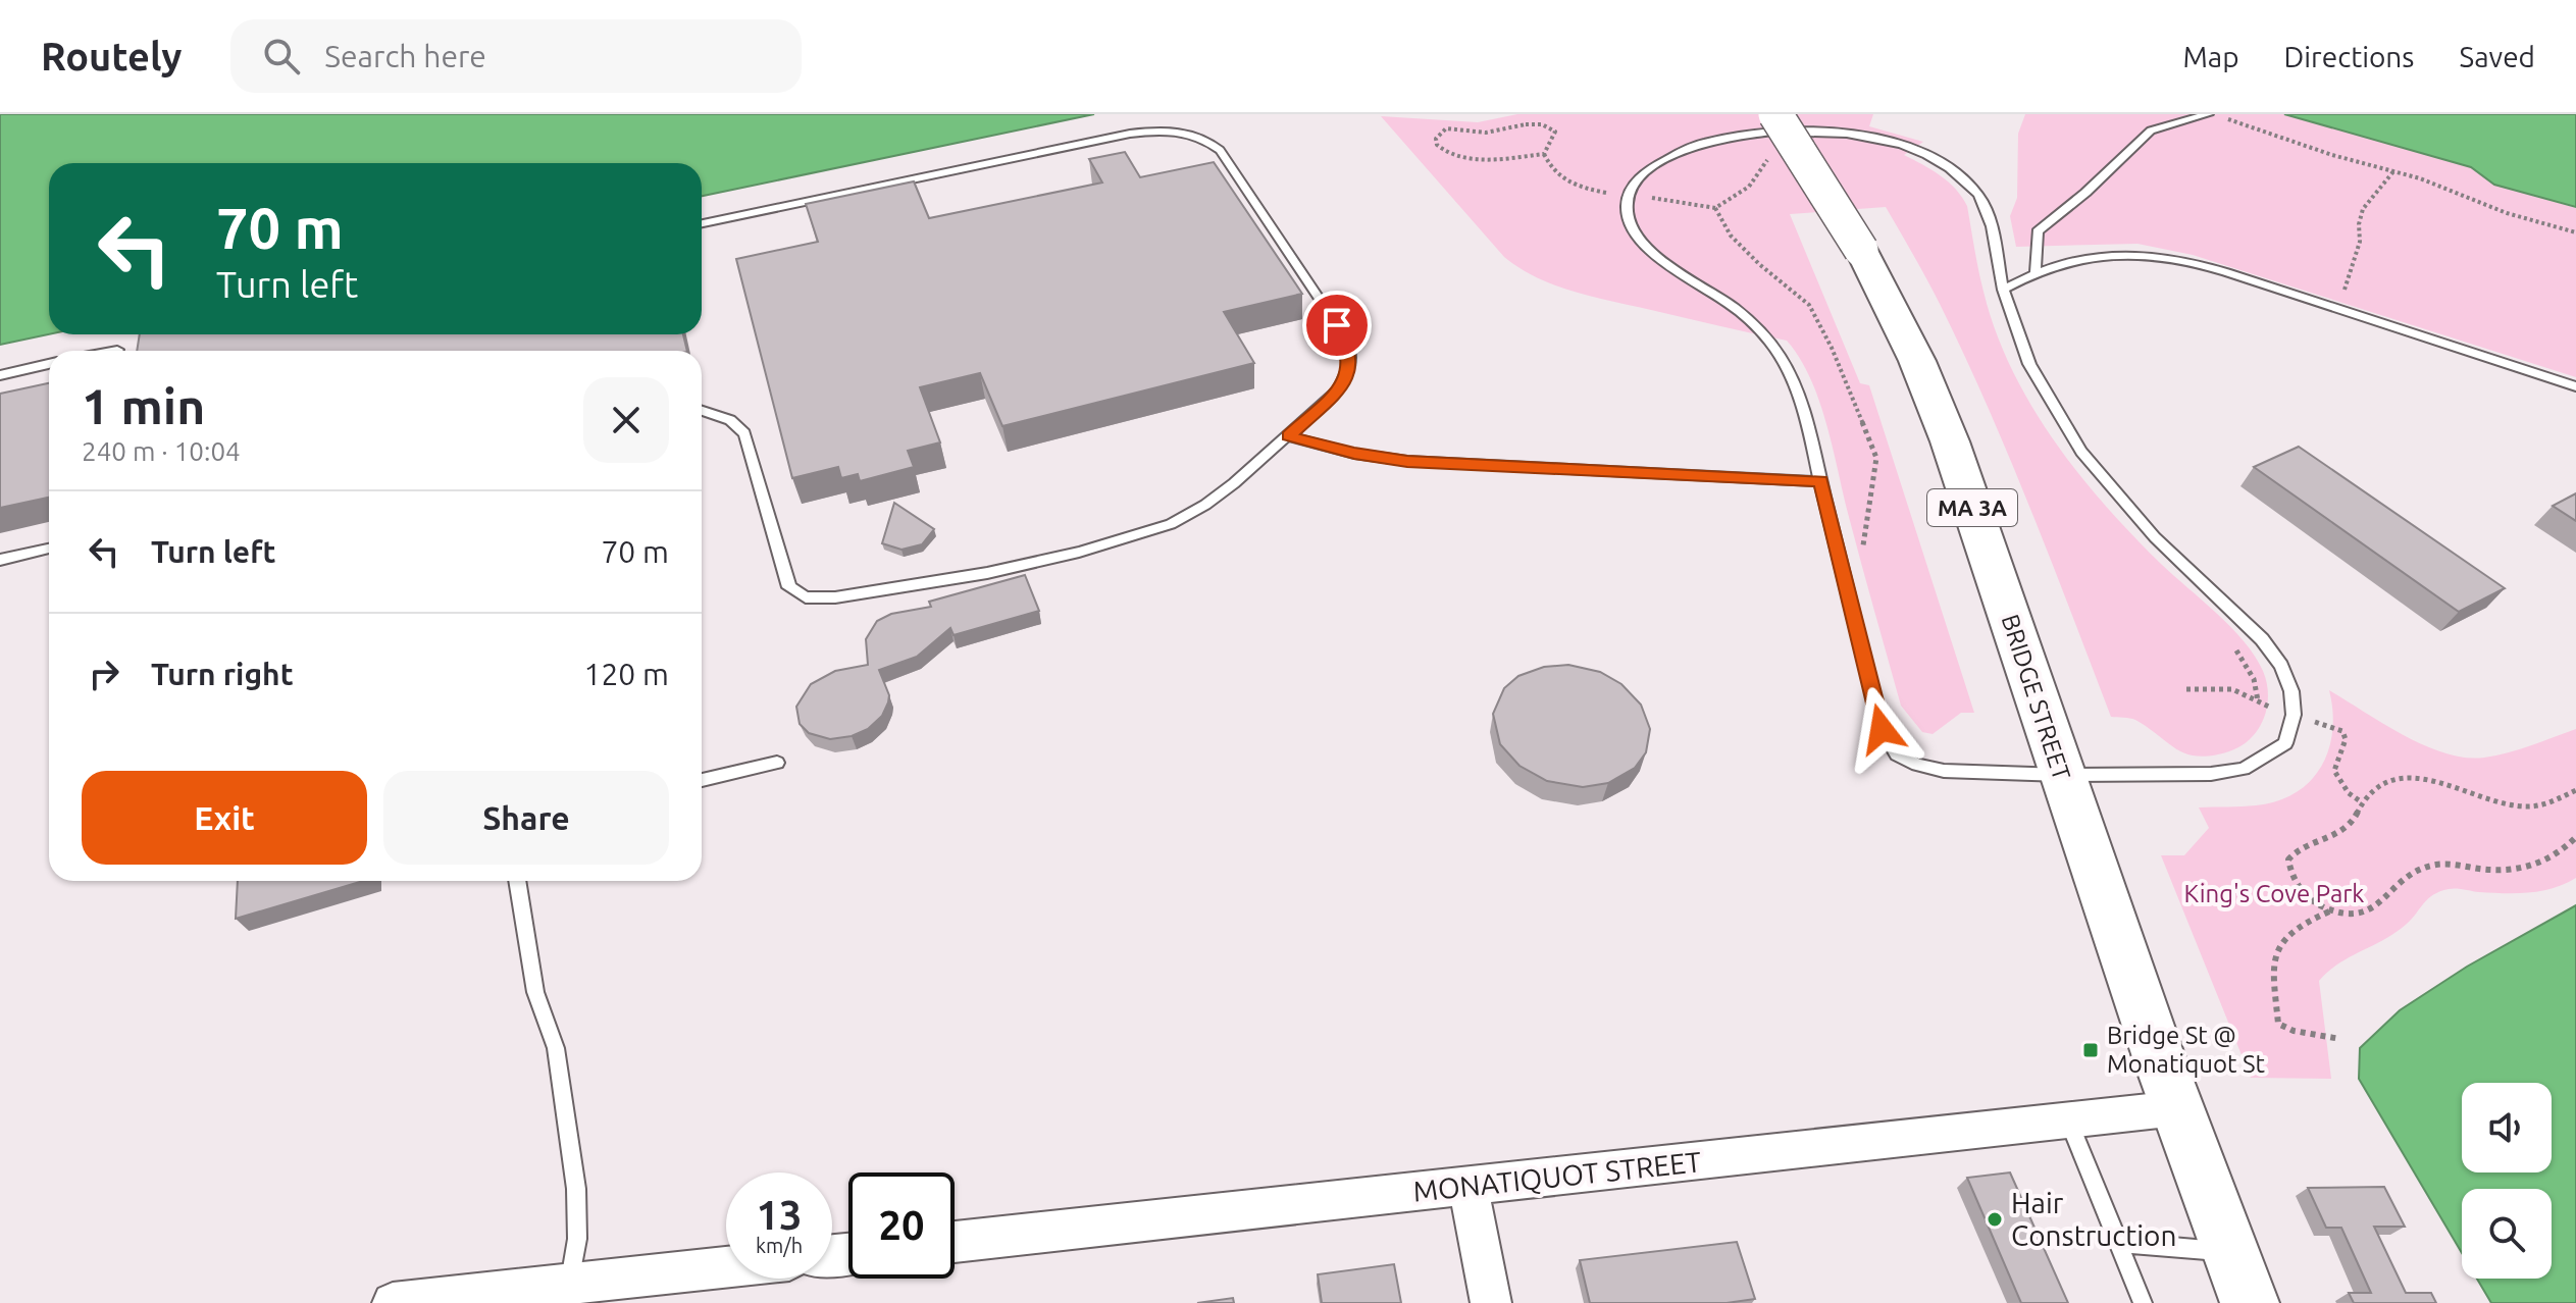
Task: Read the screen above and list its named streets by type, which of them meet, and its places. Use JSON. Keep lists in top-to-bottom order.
{
  "streets": {
    "main road": ["MA 3A", "BRIDGE STREET"],
    "street": ["MONATIQUOT STREET"]
  },
  "crossings": [
    ["BRIDGE STREET", "MONATIQUOT STREET"]
  ],
  "parks": ["King's Cove Park"],
  "places": {
    "transit": ["Bridge St @ Monatiquot St"],
    "other": ["Hair Construction"]
  },
  "page": {
    "header": "Routely",
    "search": "Search here",
    "nav": ["Map", "Directions", "Saved"],
    "turn": ["70 m", "Turn left"],
    "heading": ["1 min", "240 m · 10:04"],
    "list": [
      {
        "name": "Turn left",
        "value": "70 m"
      },
      {
        "name": "Turn right",
        "value": "120 m"
      }
    ],
    "buttons": ["Exit", "Share"],
    "speed": "13 km/h",
    "limit": "20"
  }
}
